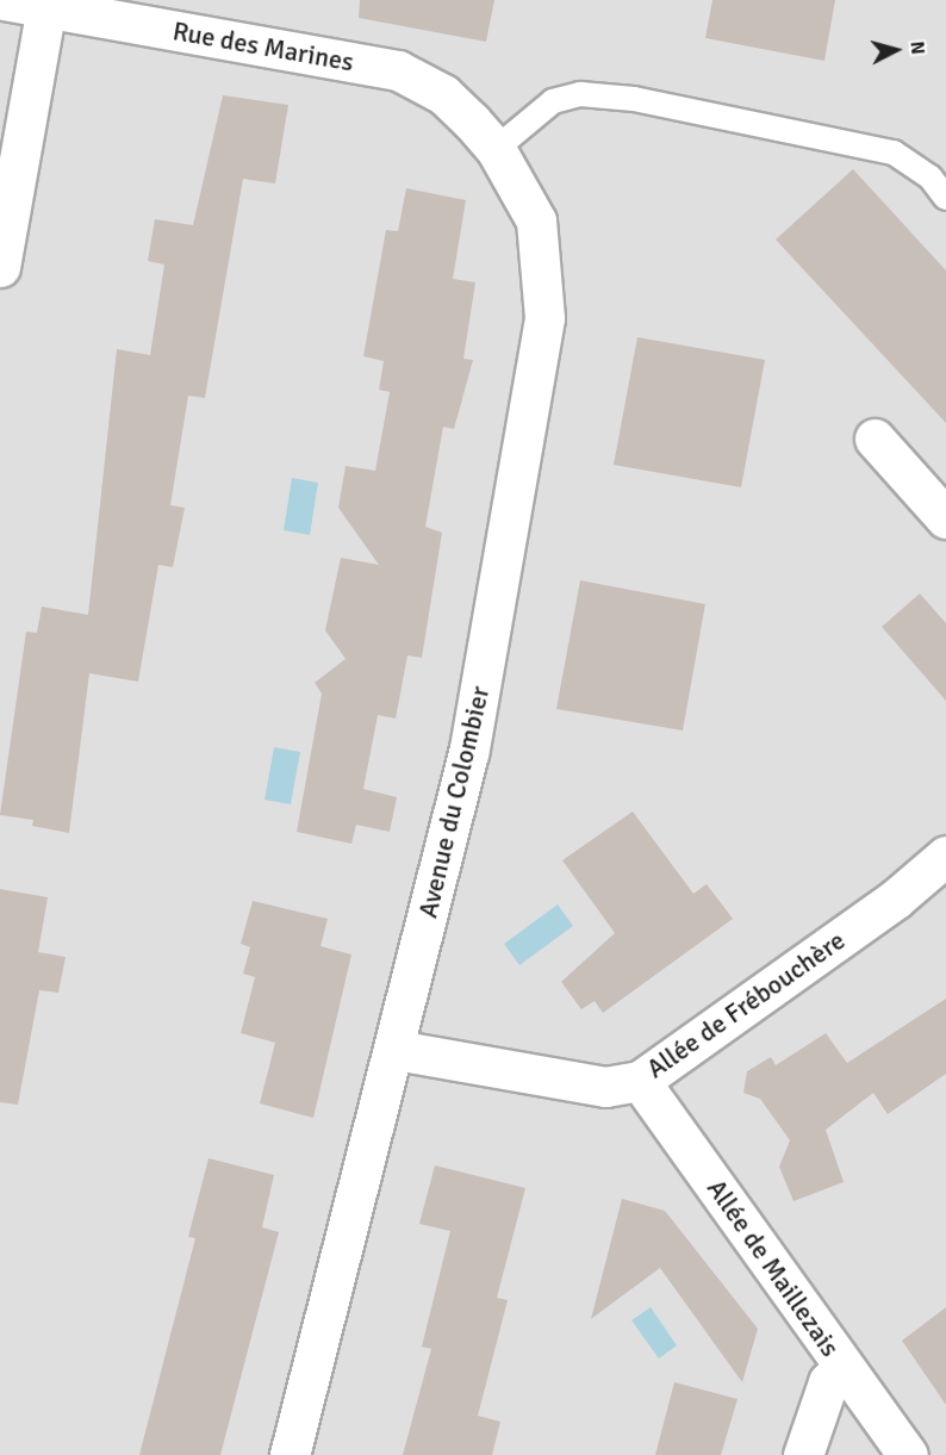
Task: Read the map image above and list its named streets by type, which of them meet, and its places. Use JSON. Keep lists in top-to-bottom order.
{
  "streets": {
    "street": [
      "Rue des Marines",
      "Avenue du Colombier",
      "Allée de Frébouchère",
      "Allée de Maillezais"
    ]
  },
  "crossings": [
    ["Rue des Marines", "Avenue du Colombier"],
    ["Avenue du Colombier", "Allée de Frébouchère"],
    ["Allée de Frébouchère", "Allée de Maillezais"]
  ],
  "north": "right"
}
